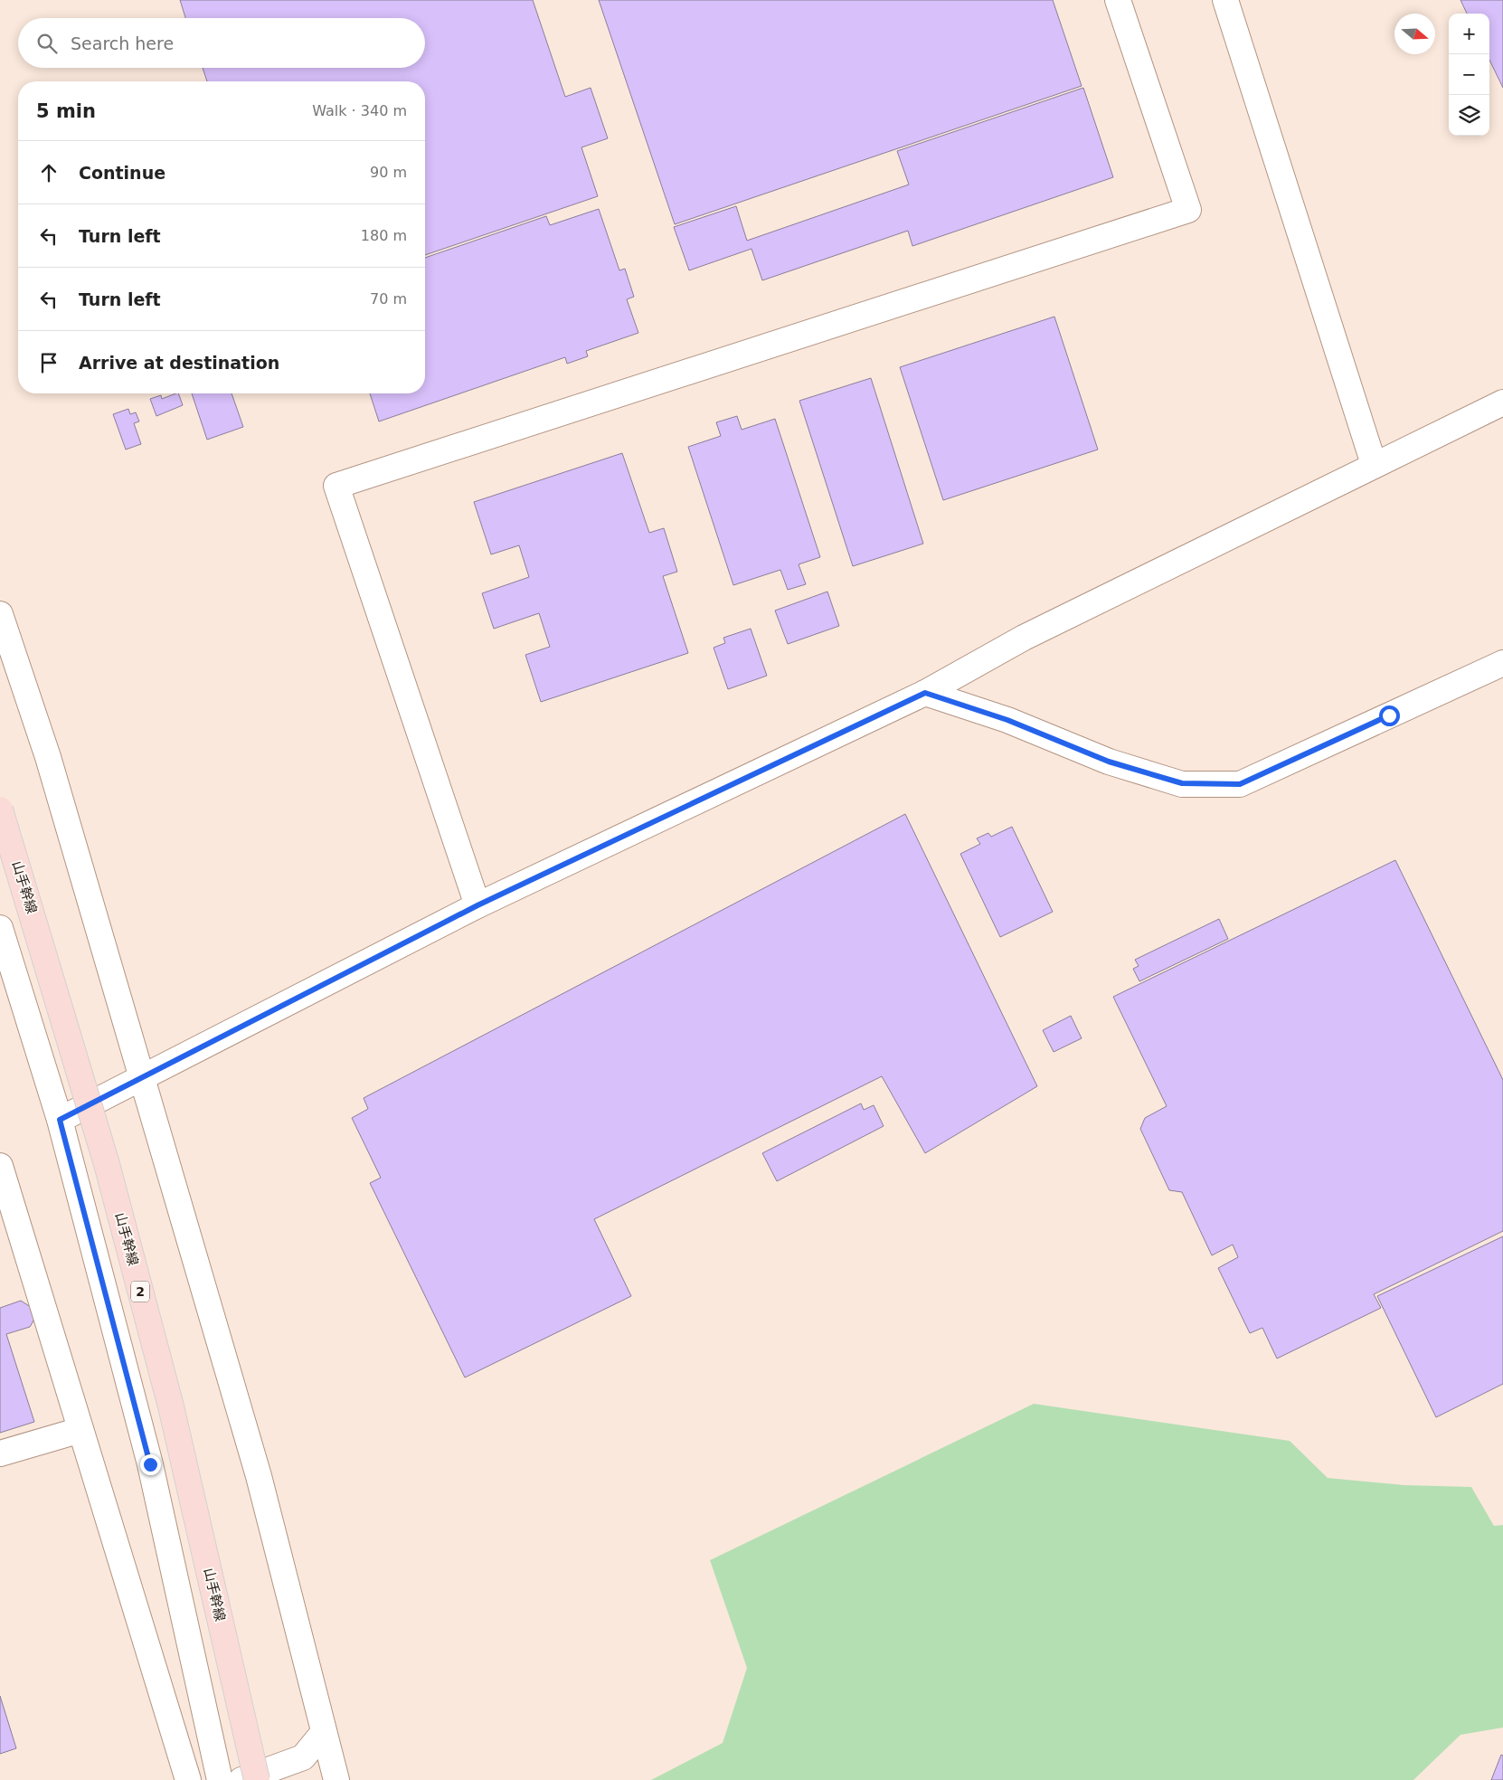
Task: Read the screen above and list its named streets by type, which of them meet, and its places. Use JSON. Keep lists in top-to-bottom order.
{
  "streets": {
    "main road": ["山手幹線", "2"]
  },
  "north": "right",
  "page": {
    "map_buttons": ["+", "−"],
    "search": "Search here",
    "heading": ["5 min", "Walk · 340 m"],
    "list": [
      ["Continue", "90 m"],
      ["Turn left", "180 m"],
      ["Turn left", "70 m"],
      "Arrive at destination"
    ]
  }
}
